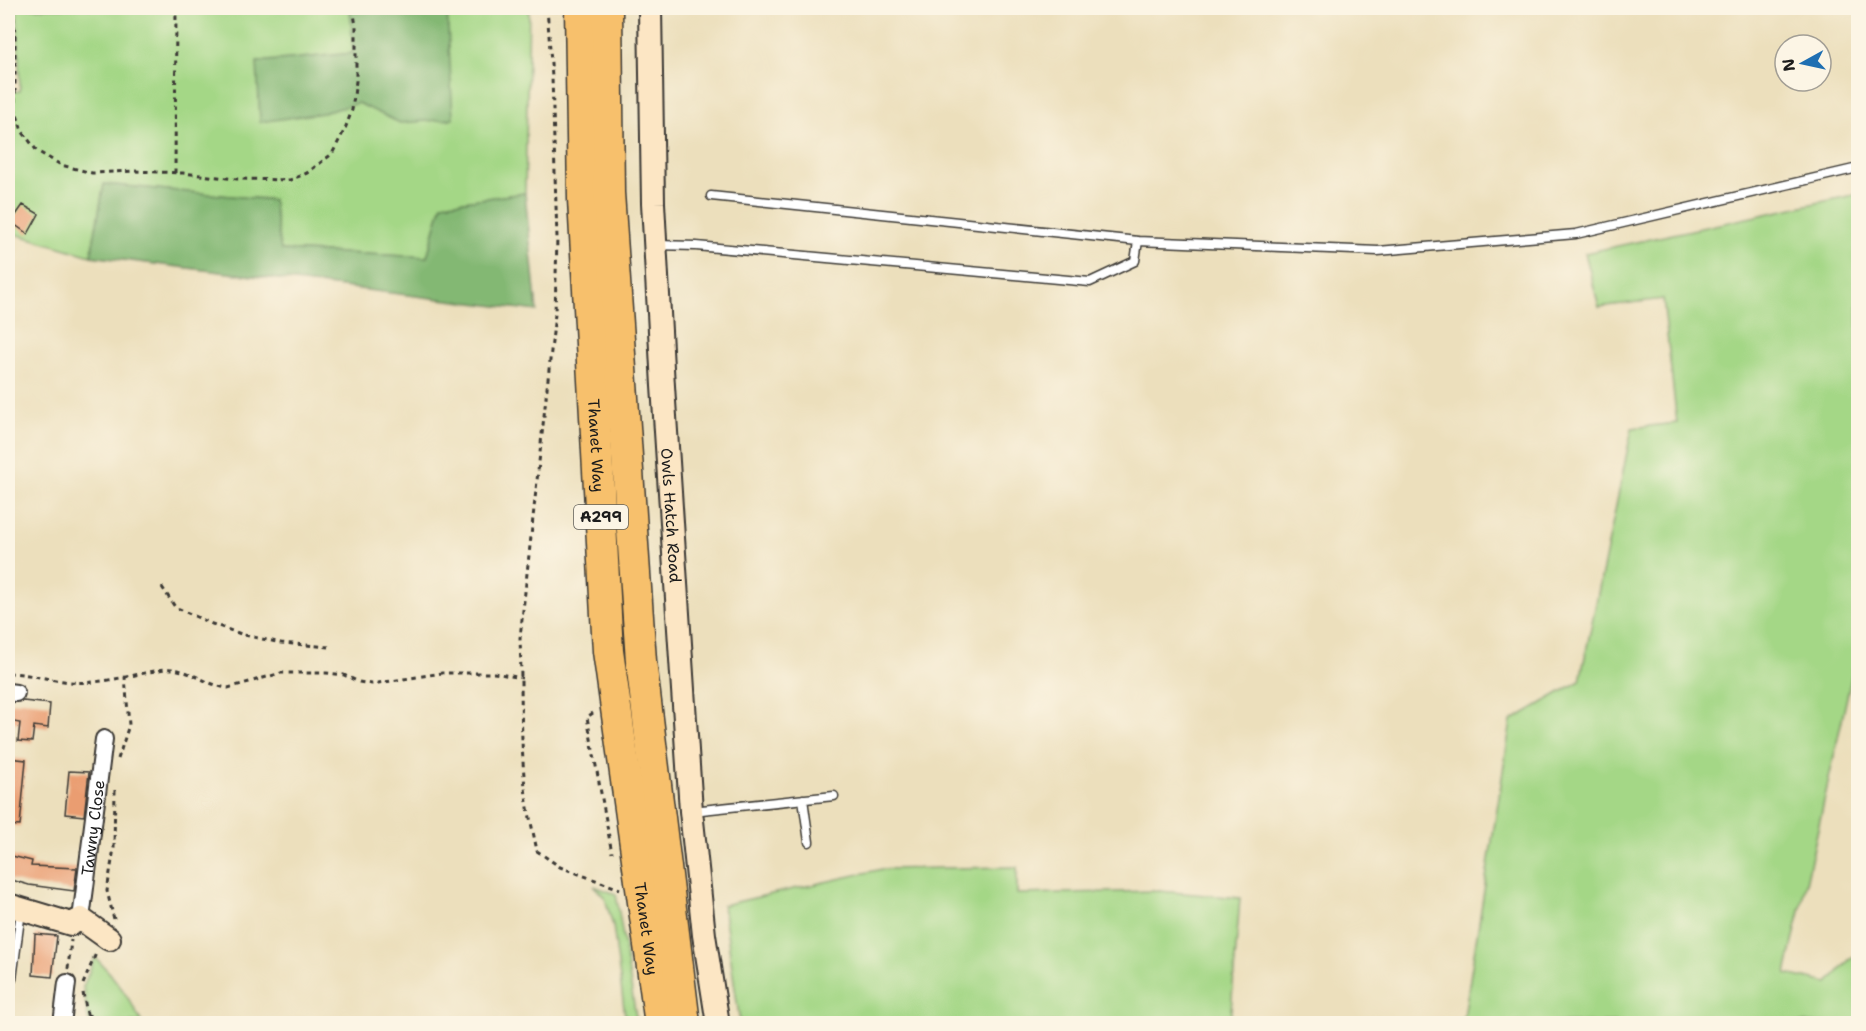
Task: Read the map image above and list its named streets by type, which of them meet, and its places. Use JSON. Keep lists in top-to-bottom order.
{
  "streets": {
    "highway": ["Thanet Way", "A299"],
    "street": ["Owls Hatch Road", "Tawny Close"]
  },
  "north": "left"
}
